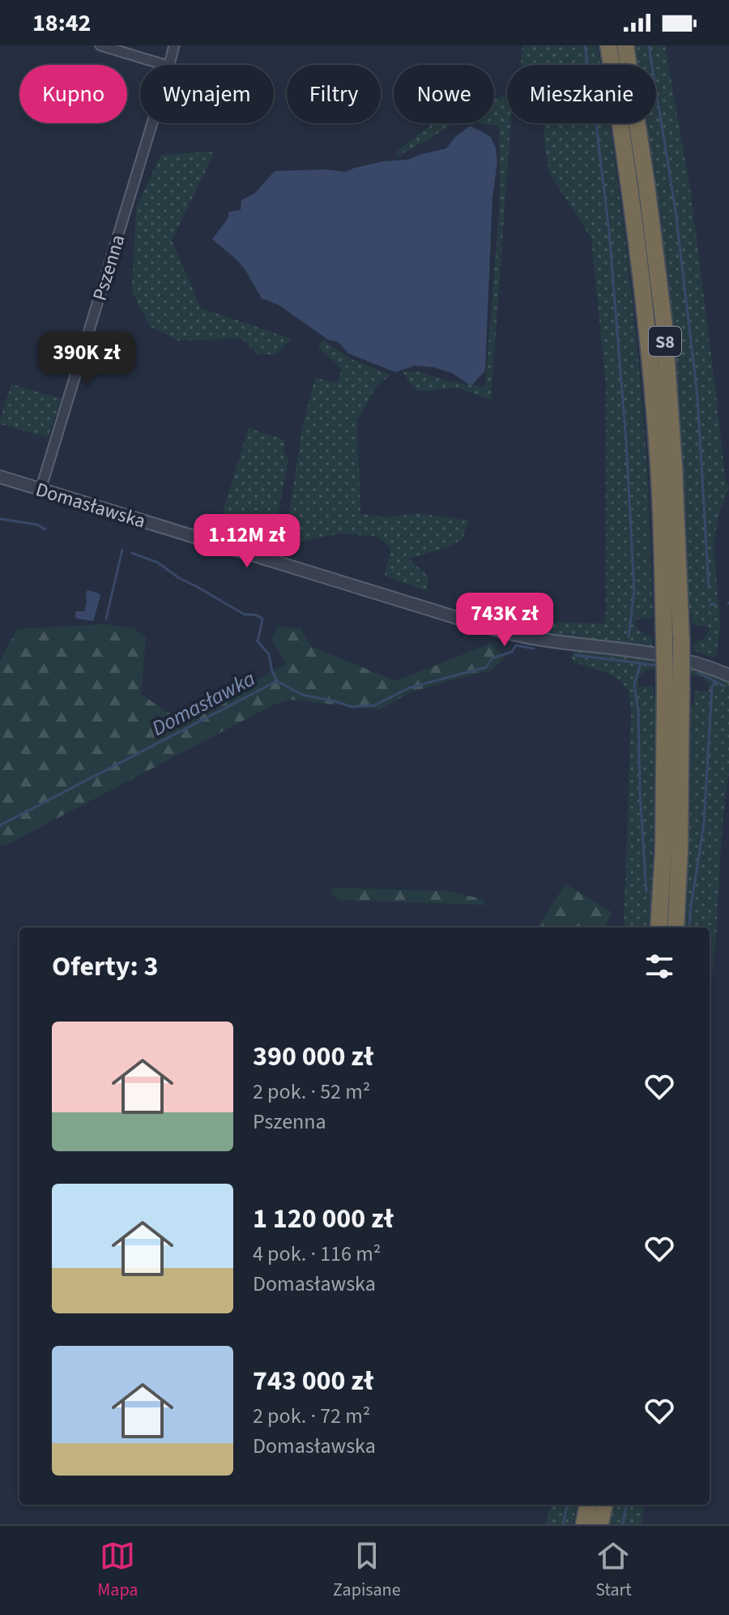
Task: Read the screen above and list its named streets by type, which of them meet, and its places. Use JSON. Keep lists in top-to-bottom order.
{
  "streets": {
    "highway": ["S8"],
    "street": ["Pszenna", "Domasławska"]
  },
  "crossings": [
    ["Pszenna", "Domasławska"]
  ],
  "water": ["Domasławka"],
  "page": {
    "status": "18:42",
    "chip": [
      "Kupno",
      "Wynajem",
      "Filtry",
      "Nowe",
      "Mieszkanie"
    ],
    "price": ["390K zł", "1.12M zł", "743K zł"],
    "heading": "Oferty: 3",
    "list": [
      {
        "name": "390 000 zł",
        "note": "2 pok. · 52 m² · Pszenna"
      },
      {
        "name": "1 120 000 zł",
        "note": "4 pok. · 116 m² · Domasławska"
      },
      {
        "name": "743 000 zł",
        "note": "2 pok. · 72 m² · Domasławska"
      }
    ],
    "tabs": ["Mapa", "Zapisane", "Start"]
  }
}
